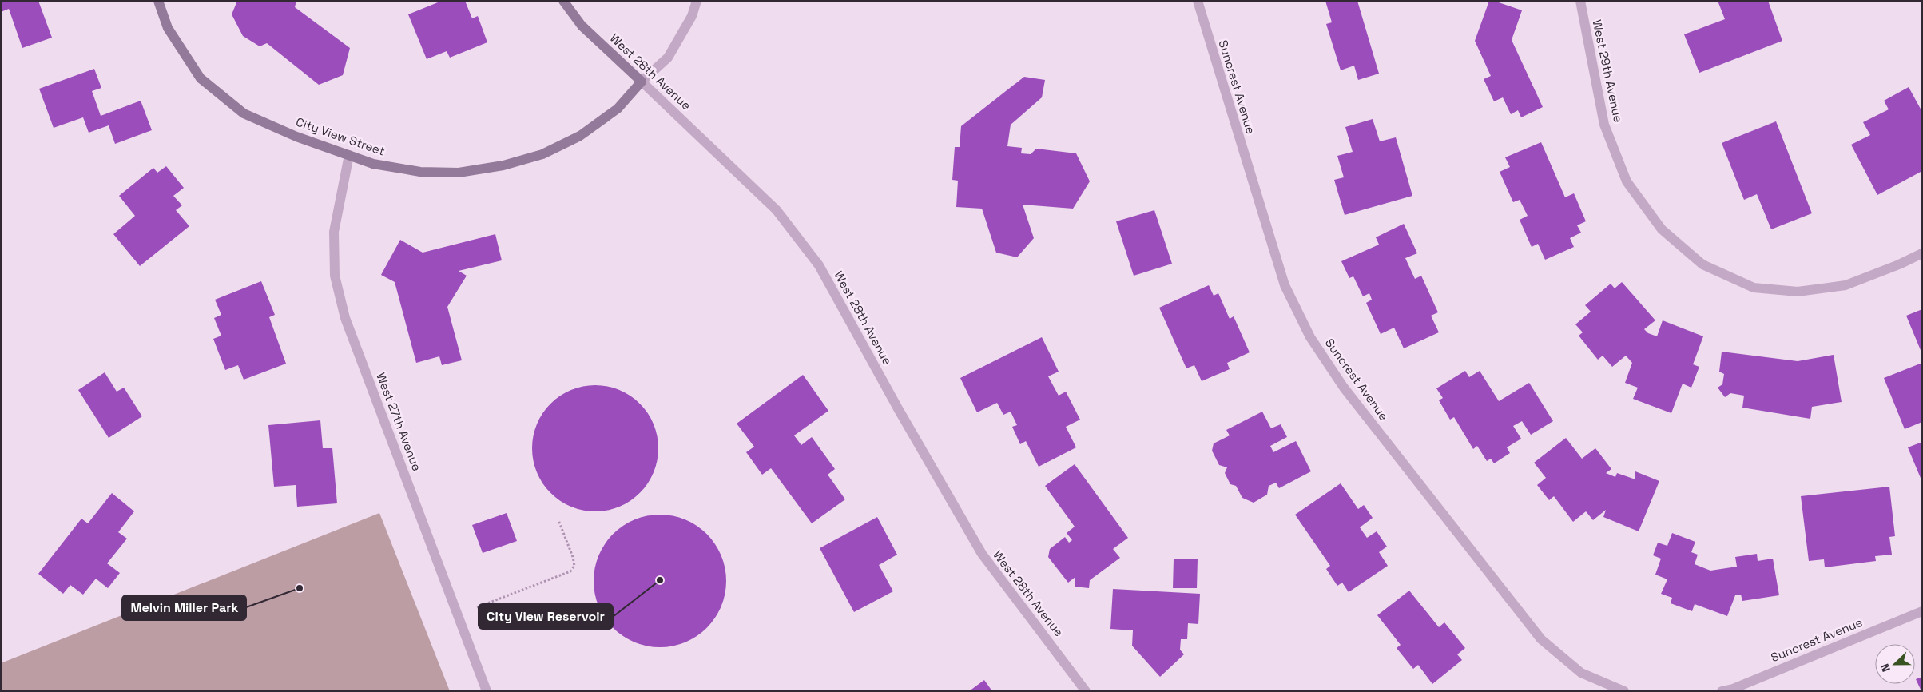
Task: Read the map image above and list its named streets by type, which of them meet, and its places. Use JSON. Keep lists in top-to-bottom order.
{
  "streets": {
    "street": [
      "West 29th Avenue",
      "West 28th Avenue",
      "Suncrest Avenue",
      "City View Street",
      "West 27th Avenue"
    ]
  },
  "crossings": [
    ["West 28th Avenue", "City View Street"],
    ["City View Street", "West 27th Avenue"]
  ],
  "places": ["City View Reservoir", "Melvin Miller Park"],
  "north": "left"
}
